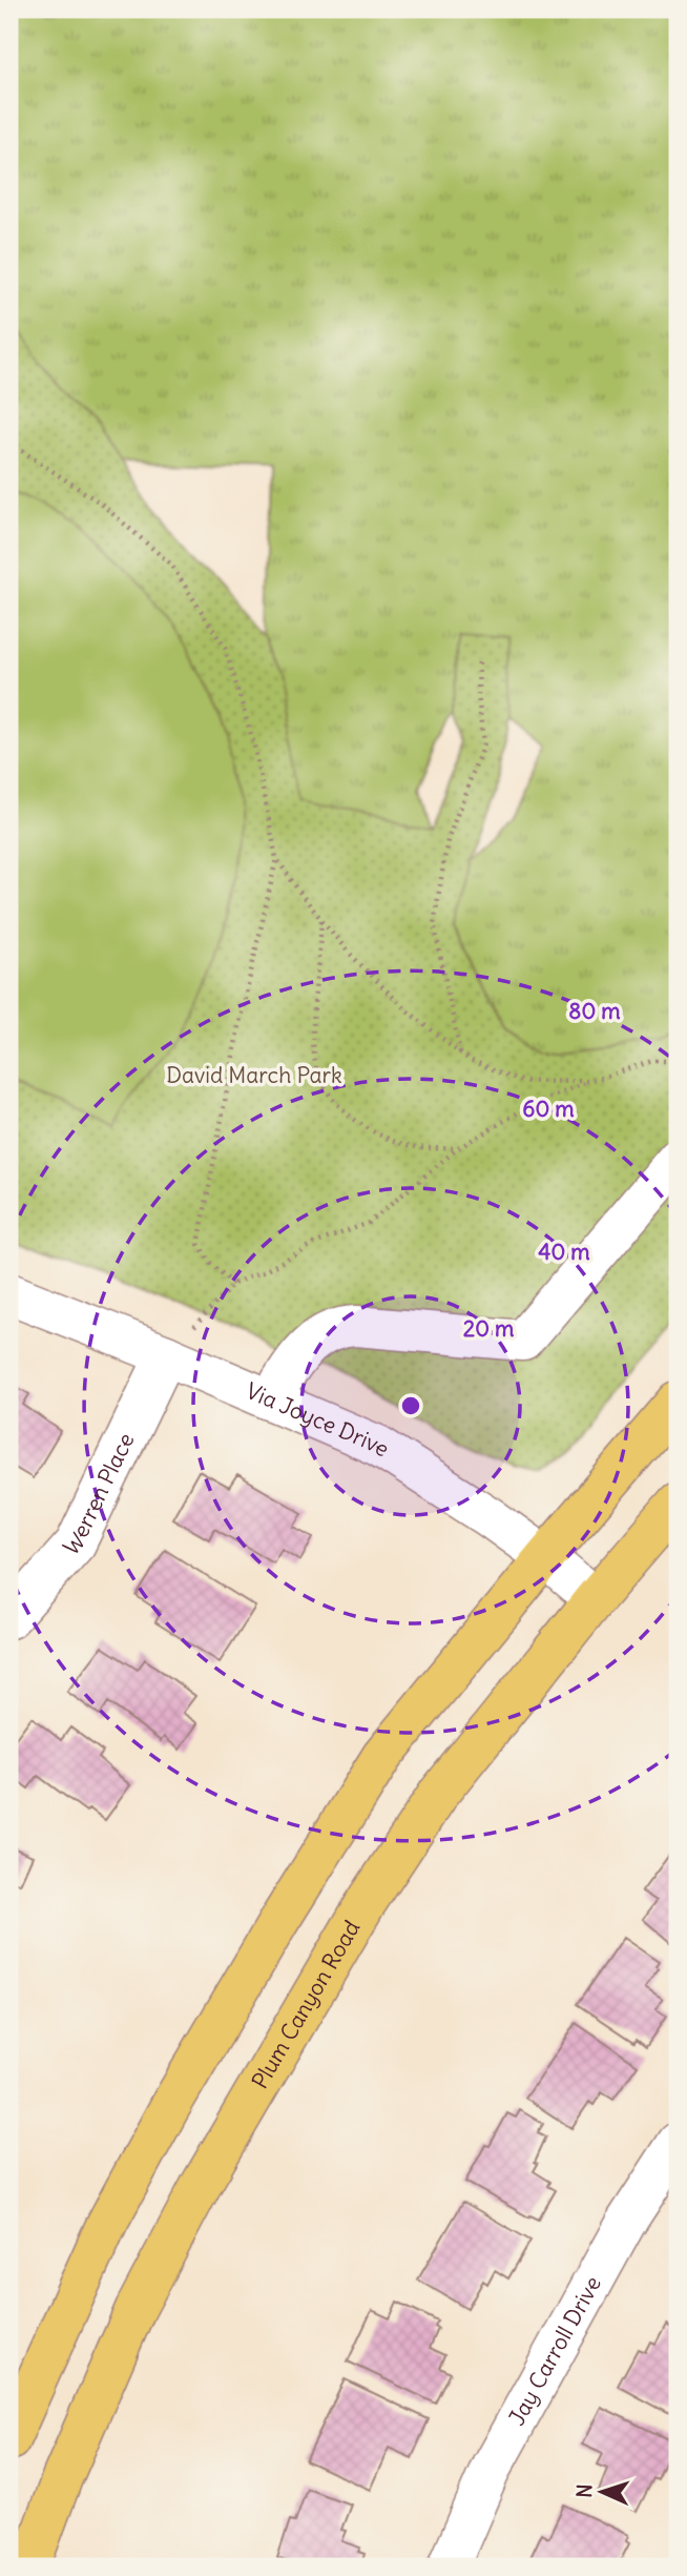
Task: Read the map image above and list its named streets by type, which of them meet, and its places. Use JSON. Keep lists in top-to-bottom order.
{
  "streets": {
    "main road": ["Plum Canyon Road"],
    "street": ["Via Joyce Drive", "Werren Place", "Jay Carroll Drive"]
  },
  "crossings": [
    ["Via Joyce Drive", "Werren Place"],
    ["Via Joyce Drive", "Plum Canyon Road"]
  ],
  "parks": ["David March Park"],
  "north": "left",
  "rings": [
    "80 m",
    "60 m",
    "40 m",
    "20 m"
  ]
}
